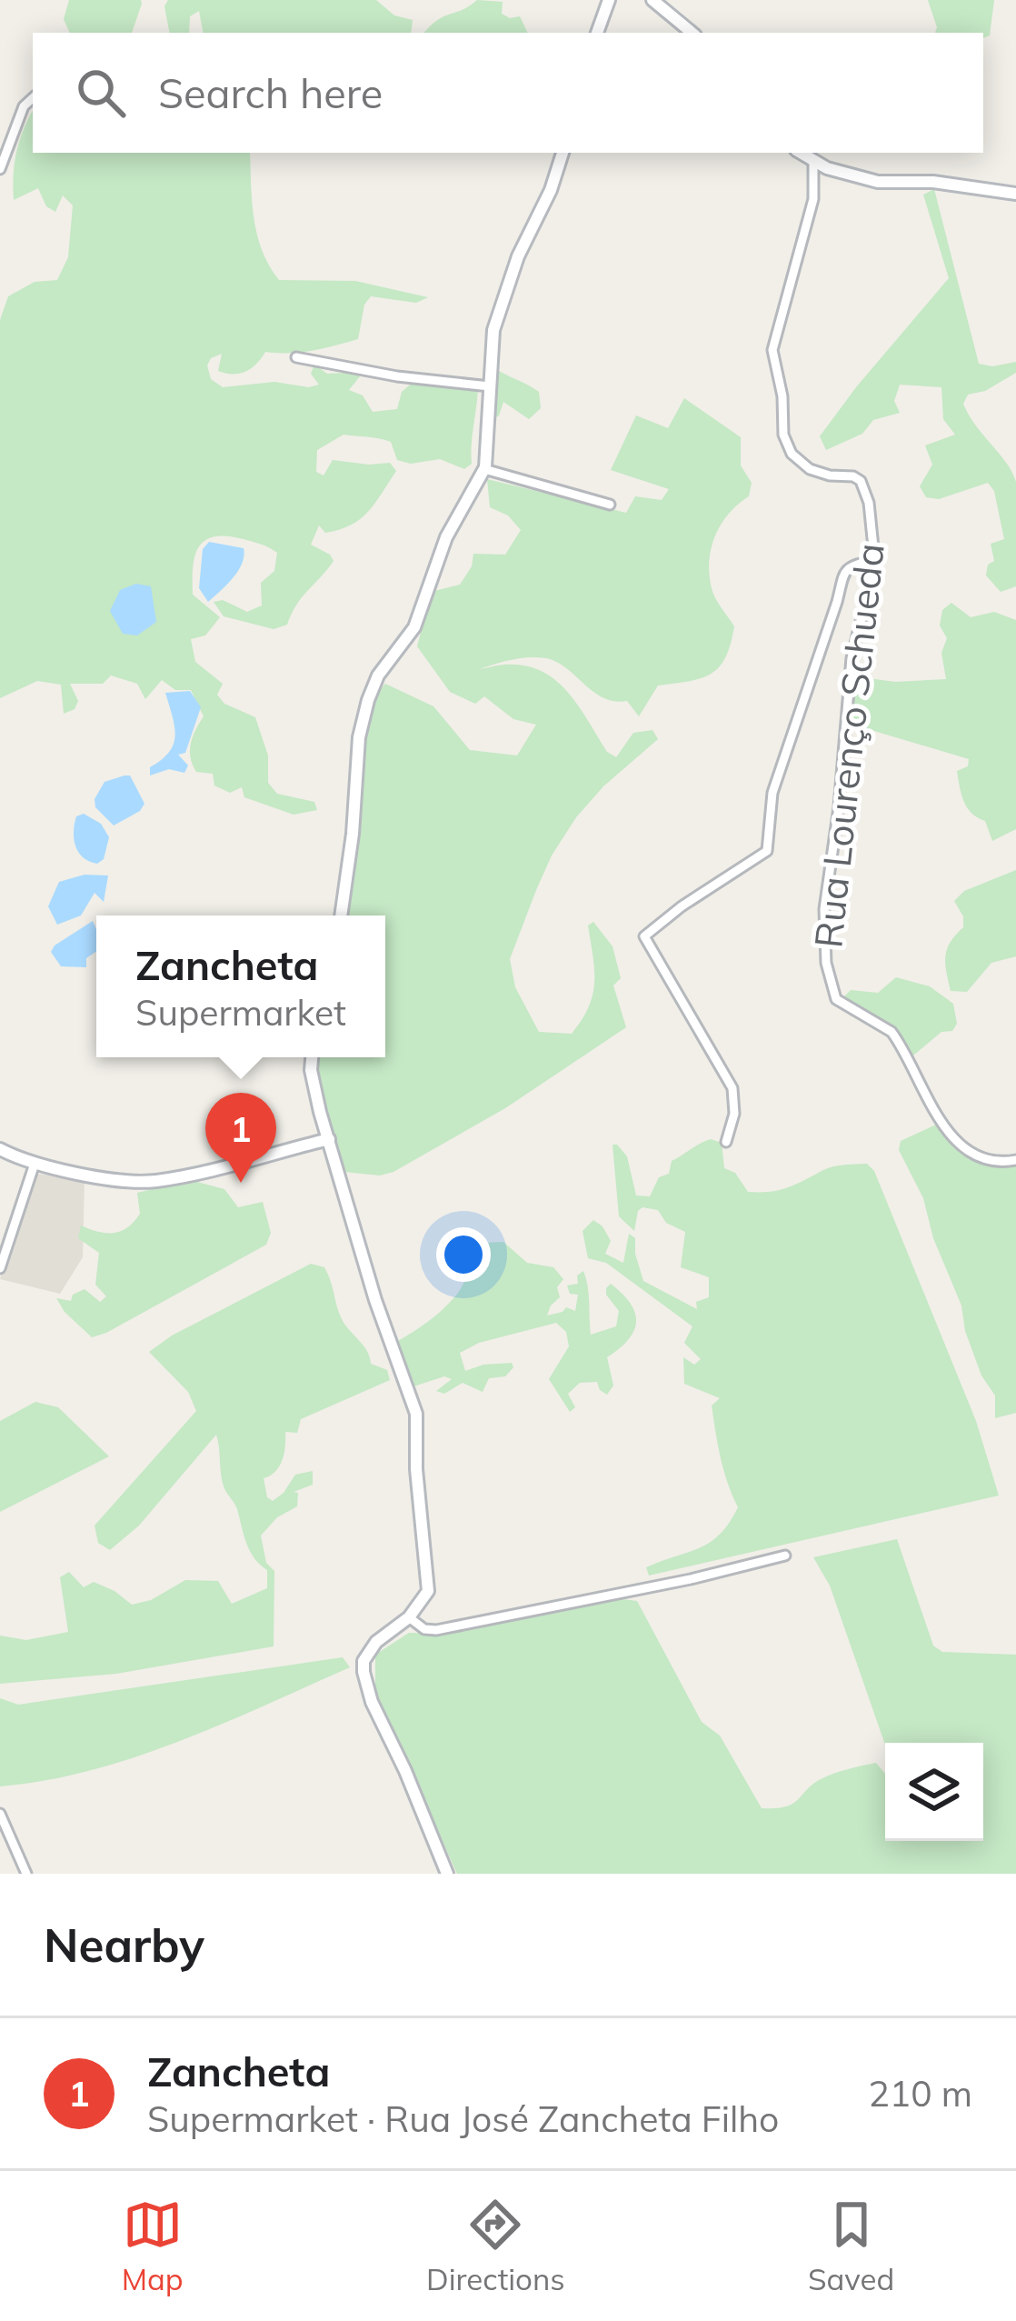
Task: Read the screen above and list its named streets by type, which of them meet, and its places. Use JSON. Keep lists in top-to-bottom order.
{
  "streets": {
    "street": ["Rua Lourenço Schueda"]
  },
  "page": {
    "search": "Search here",
    "popup": ["Zancheta", "Supermarket"],
    "pins": "1",
    "heading": "Nearby",
    "list": [
      {
        "mark": "1",
        "name": "Zancheta",
        "note": "Supermarket · Rua José Zancheta Filho",
        "value": "210 m"
      }
    ],
    "nav": ["Map", "Directions", "Saved"]
  }
}
